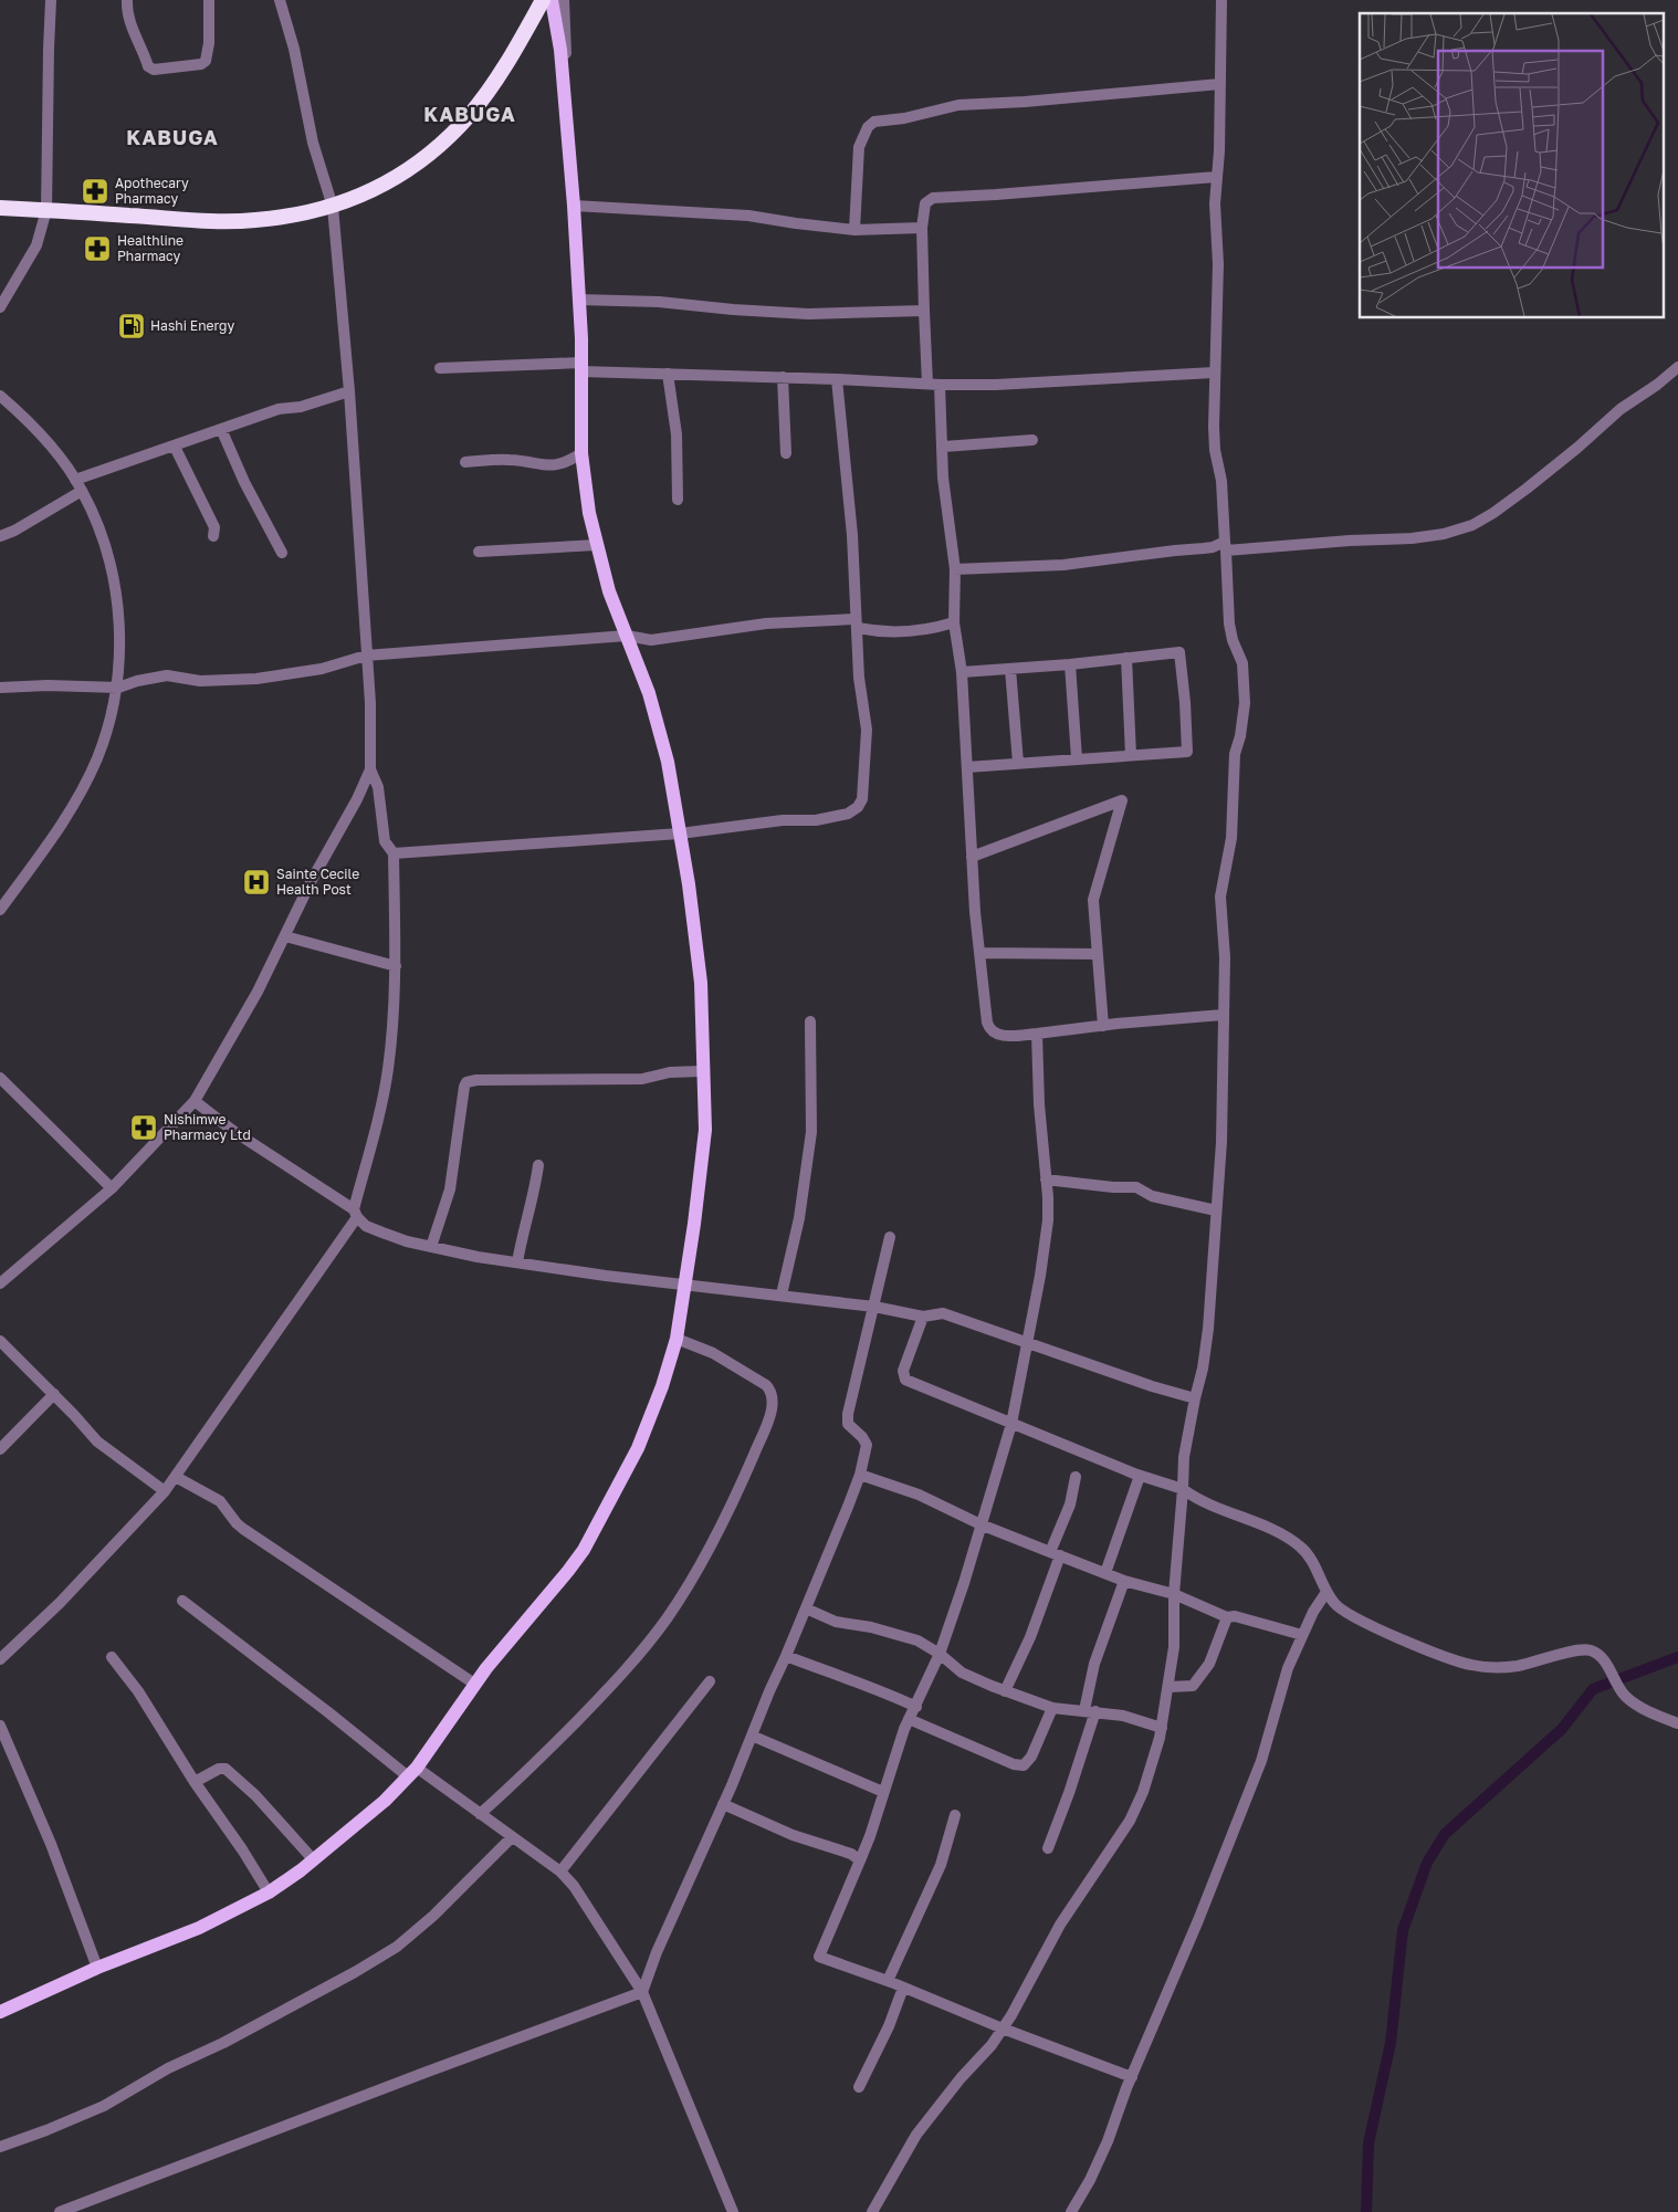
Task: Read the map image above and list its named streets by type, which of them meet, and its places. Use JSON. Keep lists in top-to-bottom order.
{
  "districts": ["KABUGA", "KABUGA"],
  "places": {
    "pharmacy": ["Apothecary Pharmacy", "Healthline Pharmacy", "Nishimwe Pharmacy Ltd"],
    "fuel station": ["Hashi Energy"],
    "hospital": ["Sainte Cecile Health Post"]
  }
}
